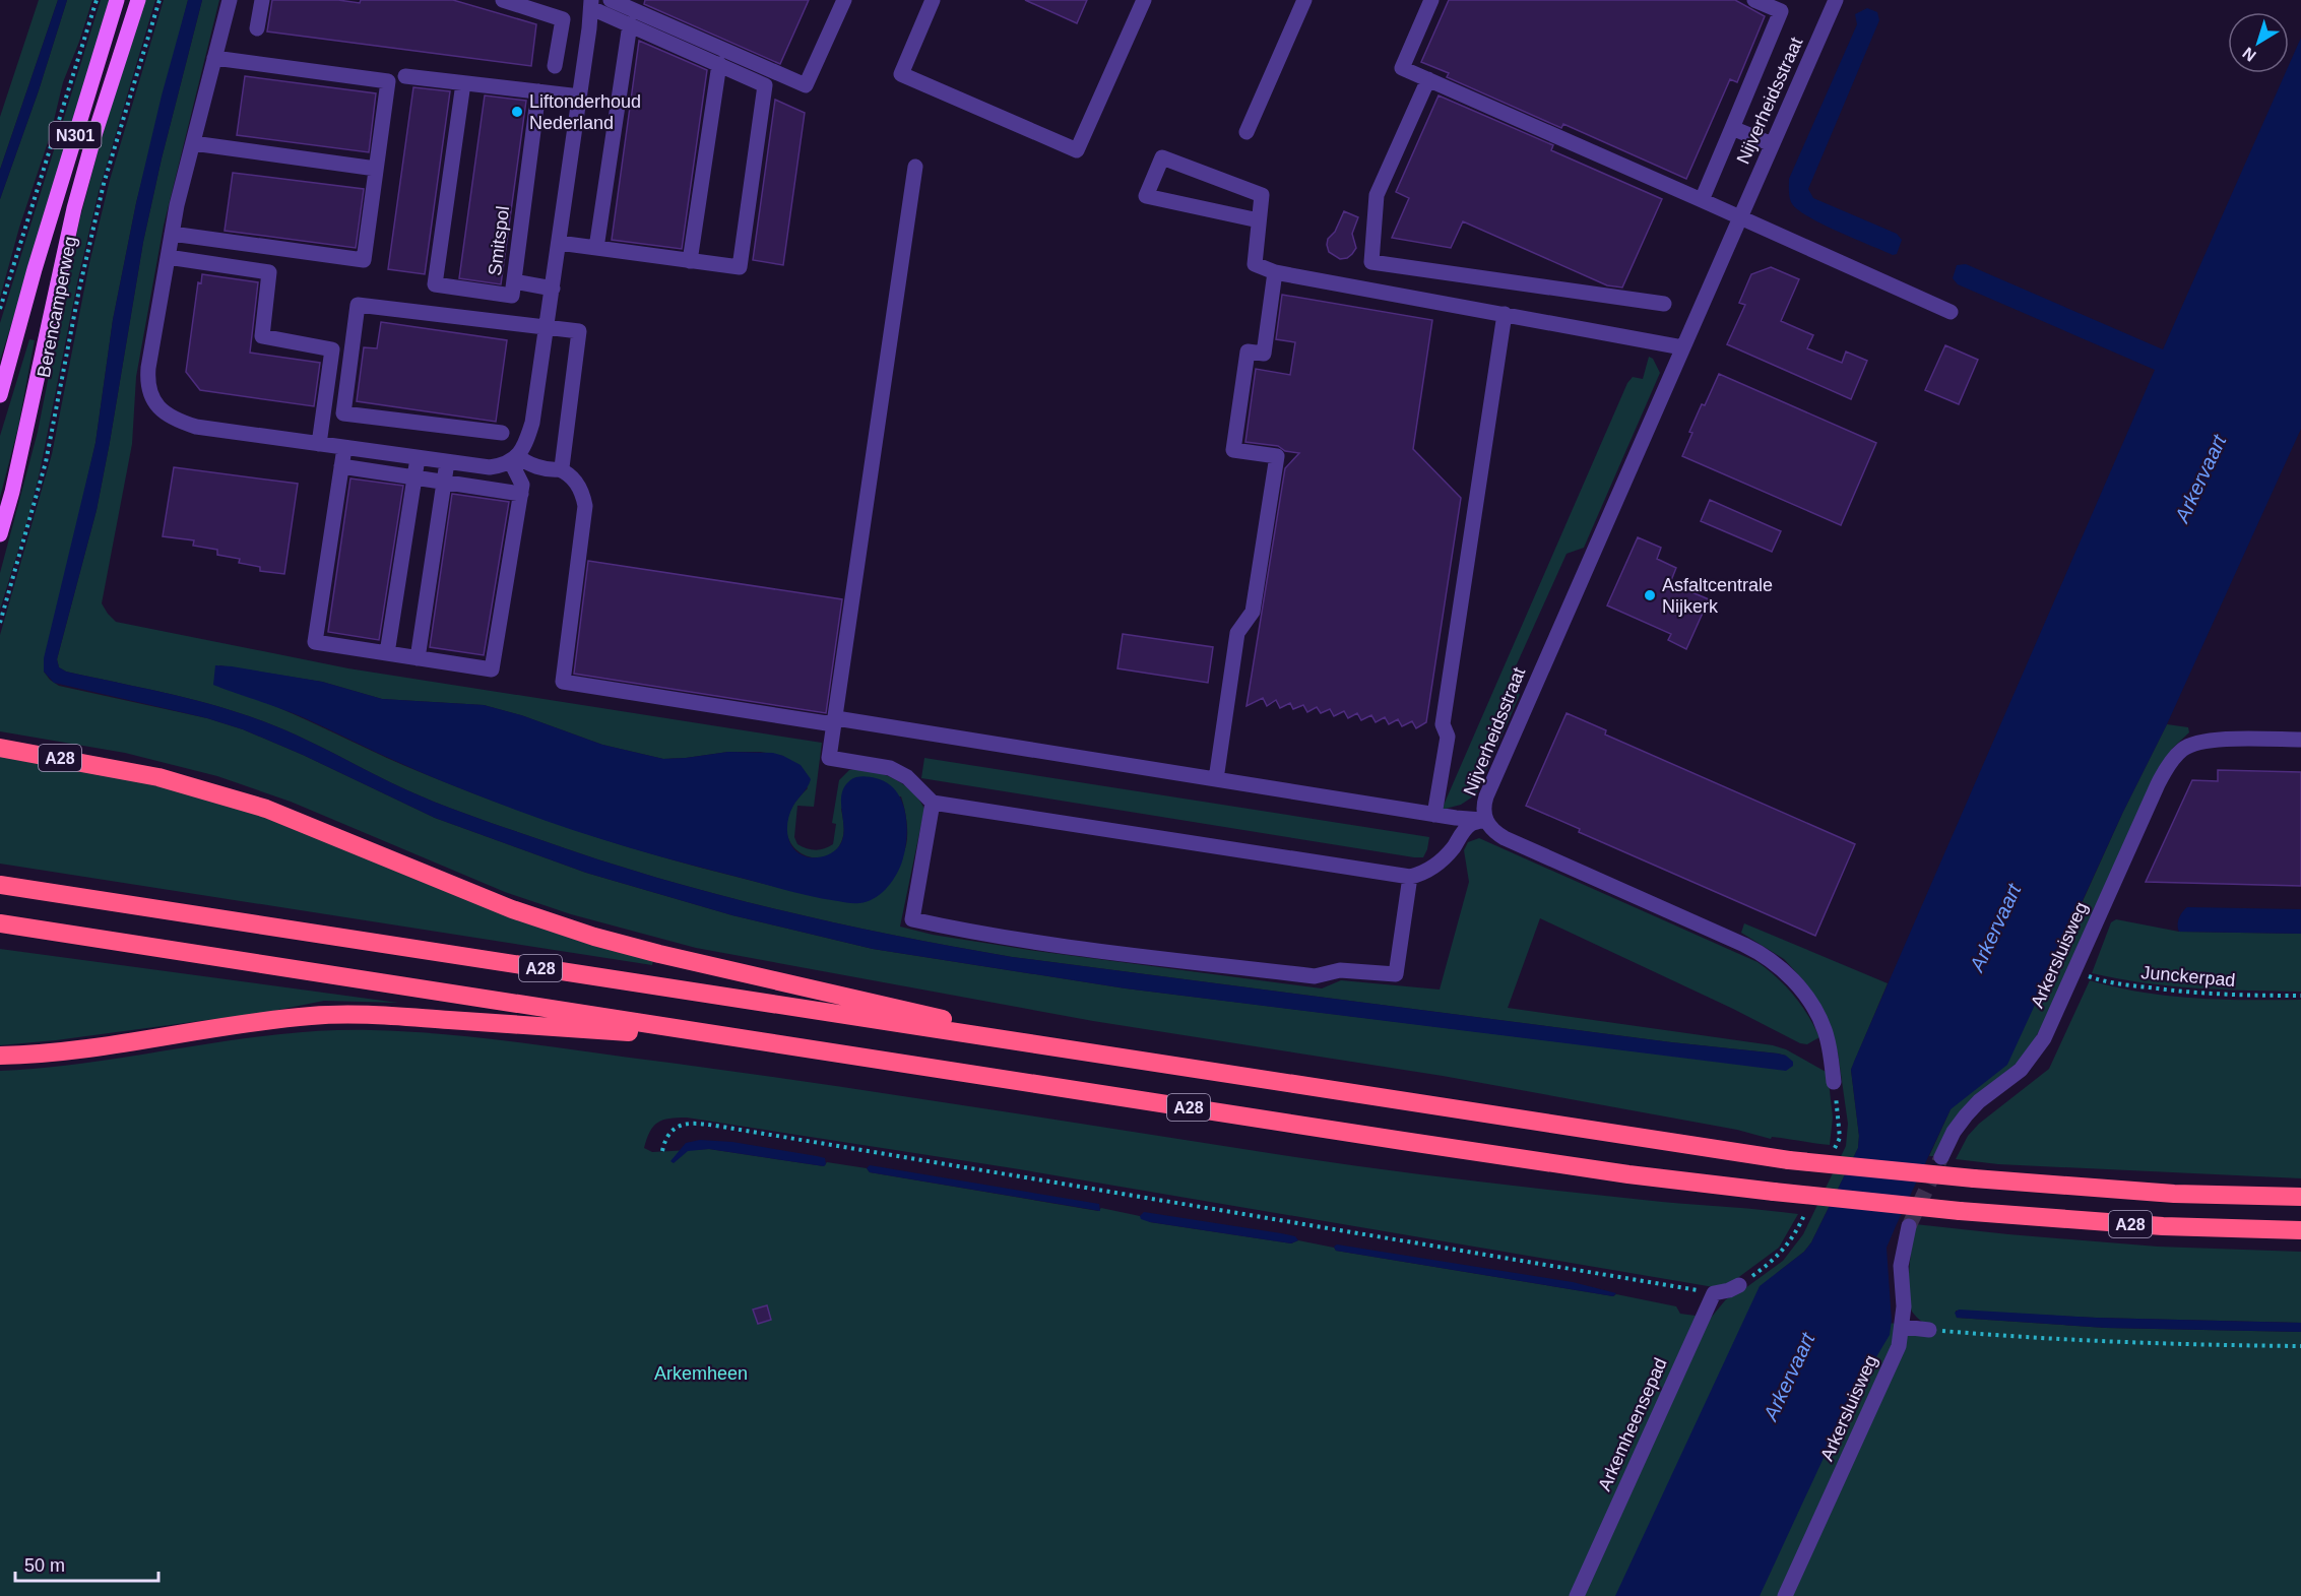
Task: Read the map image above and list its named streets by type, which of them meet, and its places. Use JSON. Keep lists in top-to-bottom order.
{
  "streets": {
    "highway": ["A28"],
    "main road": ["N301", "Berencamperweg"],
    "street": [
      "Nijverheidsstraat",
      "Smitspol",
      "Arkersluisweg",
      "Arkemheensepad"
    ],
    "path": ["Junckerpad"]
  },
  "crossings": [
    ["Arkersluisweg", "Junckerpad"]
  ],
  "water": ["Arkervaart"],
  "parks": ["Arkemheen"],
  "places": ["Liftonderhoud Nederland", "Asfaltcentrale Nijkerk"],
  "scale_bar": "50 m",
  "north": "bottom left"
}
